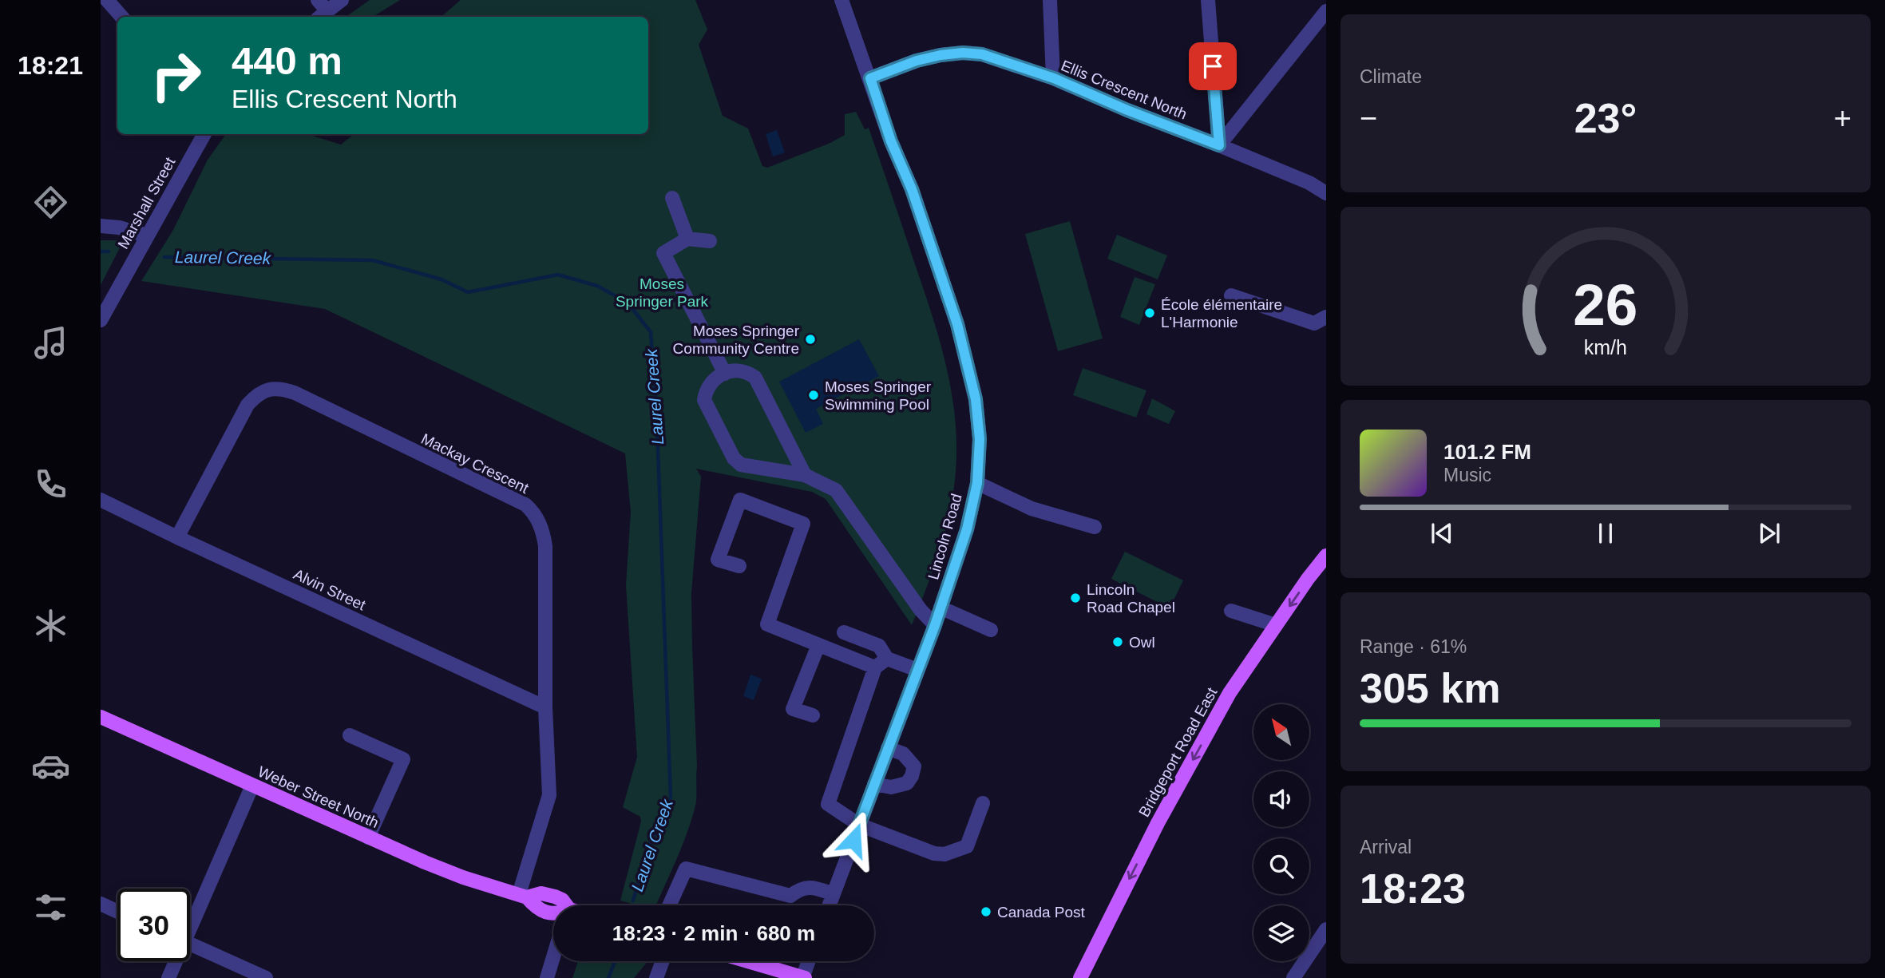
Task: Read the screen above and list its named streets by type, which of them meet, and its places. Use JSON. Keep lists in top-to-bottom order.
{
  "streets": {
    "main road": ["Bridgeport Road East", "Weber Street North"],
    "street": [
      "Ellis Crescent North",
      "Marshall Street",
      "Mackay Crescent",
      "Lincoln Road",
      "Alvin Street"
    ]
  },
  "crossings": [
    ["Ellis Crescent North", "Lincoln Road"],
    ["Mackay Crescent", "Alvin Street"],
    ["Mackay Crescent", "Weber Street North"]
  ],
  "one_way": ["Bridgeport Road East"],
  "water": ["Laurel Creek"],
  "parks": ["Moses Springer Park"],
  "places": [
    "École élémentaire L'Harmonie",
    "Moses Springer Community Centre",
    "Moses Springer Swimming Pool",
    "Lincoln Road Chapel",
    "Owl",
    "Canada Post"
  ],
  "north": "top left",
  "page": {
    "tabs": "18:21",
    "tile": [
      "Climate",
      ["Range · 61%", "305 km"],
      ["Arrival", "18:23"]
    ],
    "turn": ["440 m", "Ellis Crescent North"],
    "heat": ["−", "23°", "+"],
    "song": ["101.2 FM", "Music"],
    "limit": "30",
    "trip": "18:23 · 2 min · 680 m",
    "gauge": ["26", "km/h"]
  }
}
